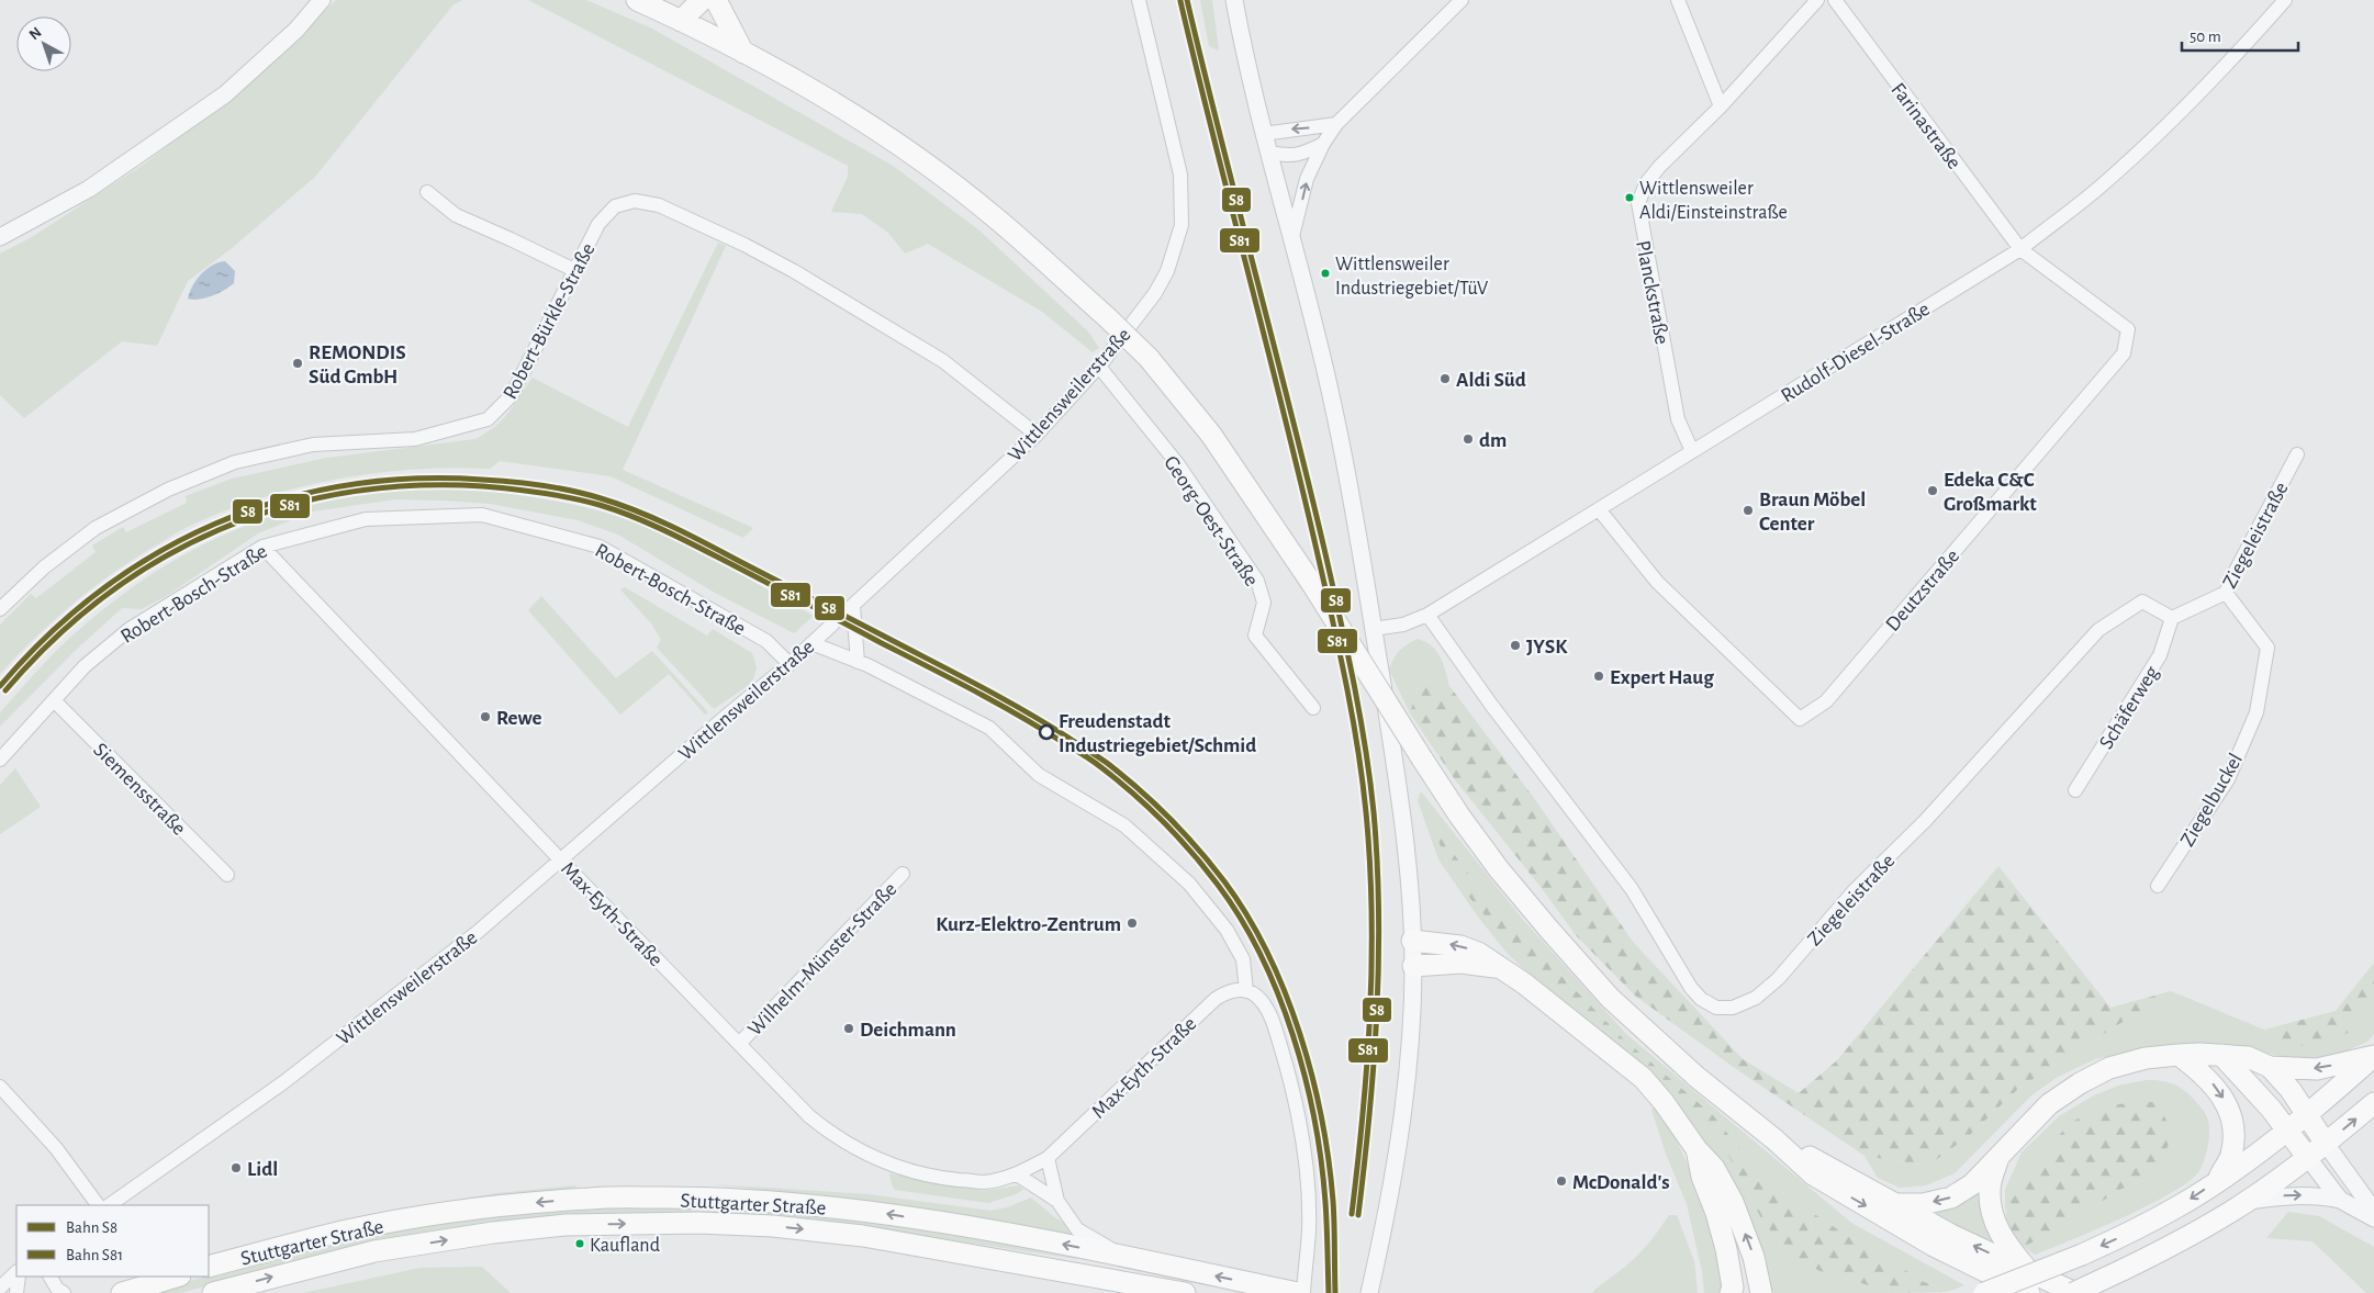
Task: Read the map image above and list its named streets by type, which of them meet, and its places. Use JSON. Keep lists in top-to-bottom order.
{
  "streets": {
    "main road": ["Stuttgarter Straße"],
    "street": [
      "Farinastraße",
      "Planckstraße",
      "Robert-Bürkle-Straße",
      "Rudolf-Diesel-Straße",
      "Wittlensweilerstraße",
      "Georg-Oest-Straße",
      "Ziegeleistraße",
      "Robert-Bosch-Straße",
      "Deutzstraße",
      "Schäferweg",
      "Siemensstraße",
      "Ziegelbuckel",
      "Max-Eyth-Straße",
      "Wilhelm-Münster-Straße"
    ]
  },
  "crossings": [
    ["Farinastraße", "Rudolf-Diesel-Straße"],
    ["Farinastraße", "Deutzstraße"],
    ["Planckstraße", "Rudolf-Diesel-Straße"],
    ["Robert-Bürkle-Straße", "Wittlensweilerstraße"],
    ["Rudolf-Diesel-Straße", "Ziegeleistraße"],
    ["Rudolf-Diesel-Straße", "Deutzstraße"],
    ["Wittlensweilerstraße", "Georg-Oest-Straße"],
    ["Wittlensweilerstraße", "Robert-Bosch-Straße"],
    ["Wittlensweilerstraße", "Max-Eyth-Straße"],
    ["Ziegeleistraße", "Schäferweg"],
    ["Ziegeleistraße", "Ziegelbuckel"],
    ["Robert-Bosch-Straße", "Siemensstraße"],
    ["Robert-Bosch-Straße", "Max-Eyth-Straße"],
    ["Max-Eyth-Straße", "Wilhelm-Münster-Straße"]
  ],
  "places": [
    "Wittlensweiler Aldi/Einsteinstraße",
    "Wittlensweiler Industriegebiet/TüV",
    "REMONDIS Süd GmbH",
    "Aldi Süd",
    "dm",
    "Edeka C&C Großmarkt",
    "Braun Möbel Center",
    "JYSK",
    "Expert Haug",
    "Rewe",
    "Freudenstadt Industriegebiet/Schmid",
    "Kurz-Elektro-Zentrum",
    "Deichmann",
    "Lidl",
    "McDonald's",
    "Kaufland"
  ],
  "lines": ["rail line S8", "rail line S81"],
  "legend": ["Bahn S8", "Bahn S81"],
  "scale_bar": "50 m",
  "north": "top left"
}
